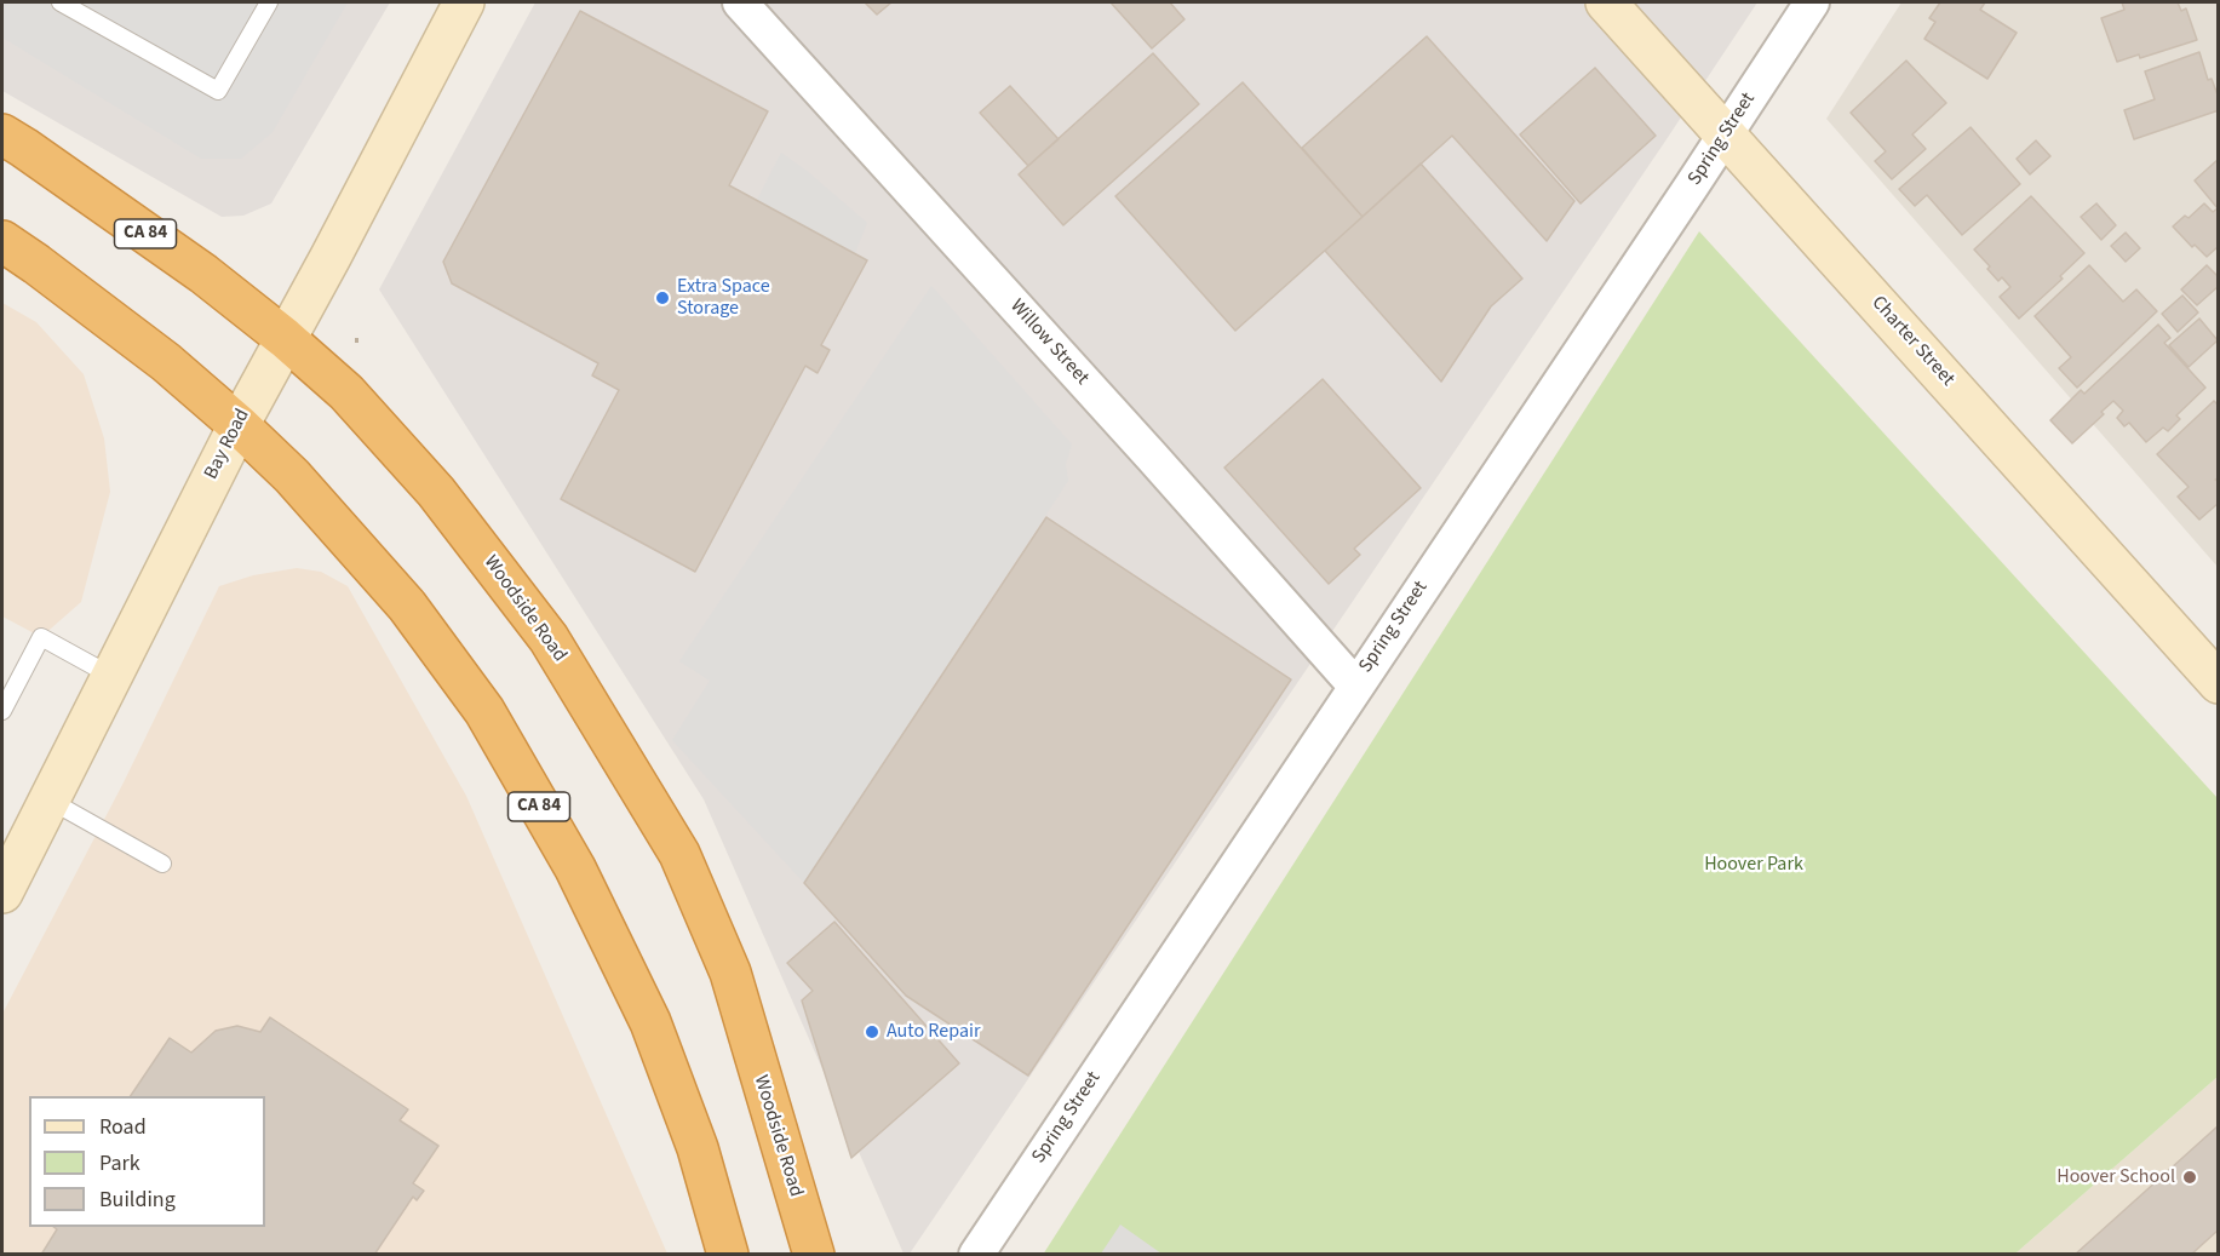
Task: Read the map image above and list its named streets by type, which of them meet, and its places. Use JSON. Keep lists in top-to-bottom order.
{
  "streets": {
    "highway": ["CA 84", "Woodside Road"],
    "street": [
      "Spring Street",
      "Charter Street",
      "Willow Street",
      "Bay Road"
    ]
  },
  "crossings": [
    ["Spring Street", "Charter Street"],
    ["Spring Street", "Willow Street"],
    ["CA 84", "Bay Road"],
    ["Bay Road", "Woodside Road"]
  ],
  "parks": ["Hoover Park"],
  "places": ["Extra Space Storage", "Auto Repair", "Hoover School"],
  "legend": ["Road", "Park", "Building"]
}
